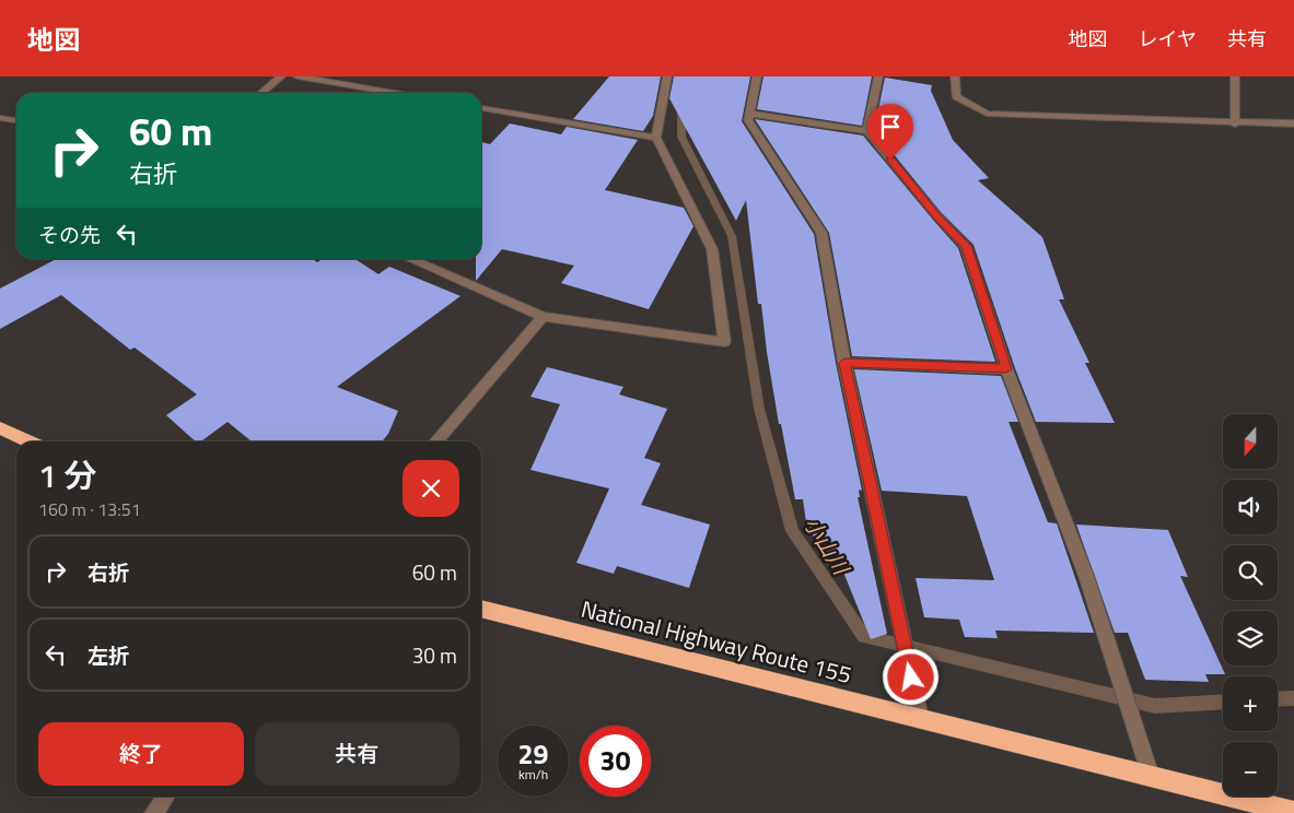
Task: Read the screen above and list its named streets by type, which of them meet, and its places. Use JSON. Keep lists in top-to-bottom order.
{
  "streets": {
    "highway": ["National Highway Route 155"]
  },
  "water": ["小山川"],
  "north": "bottom",
  "page": {
    "header": "地図",
    "nav": ["地図", "レイヤ", "共有"],
    "turn": ["60 m", "右折"],
    "then": "その先",
    "map_buttons": ["+", "−"],
    "heading": ["1 分", "160 m · 13:51"],
    "list": [
      {
        "name": "右折",
        "value": "60 m"
      },
      {
        "name": "左折",
        "value": "30 m"
      }
    ],
    "buttons": ["終了", "共有"],
    "speed": "29 km/h",
    "limit": "30"
  }
}
